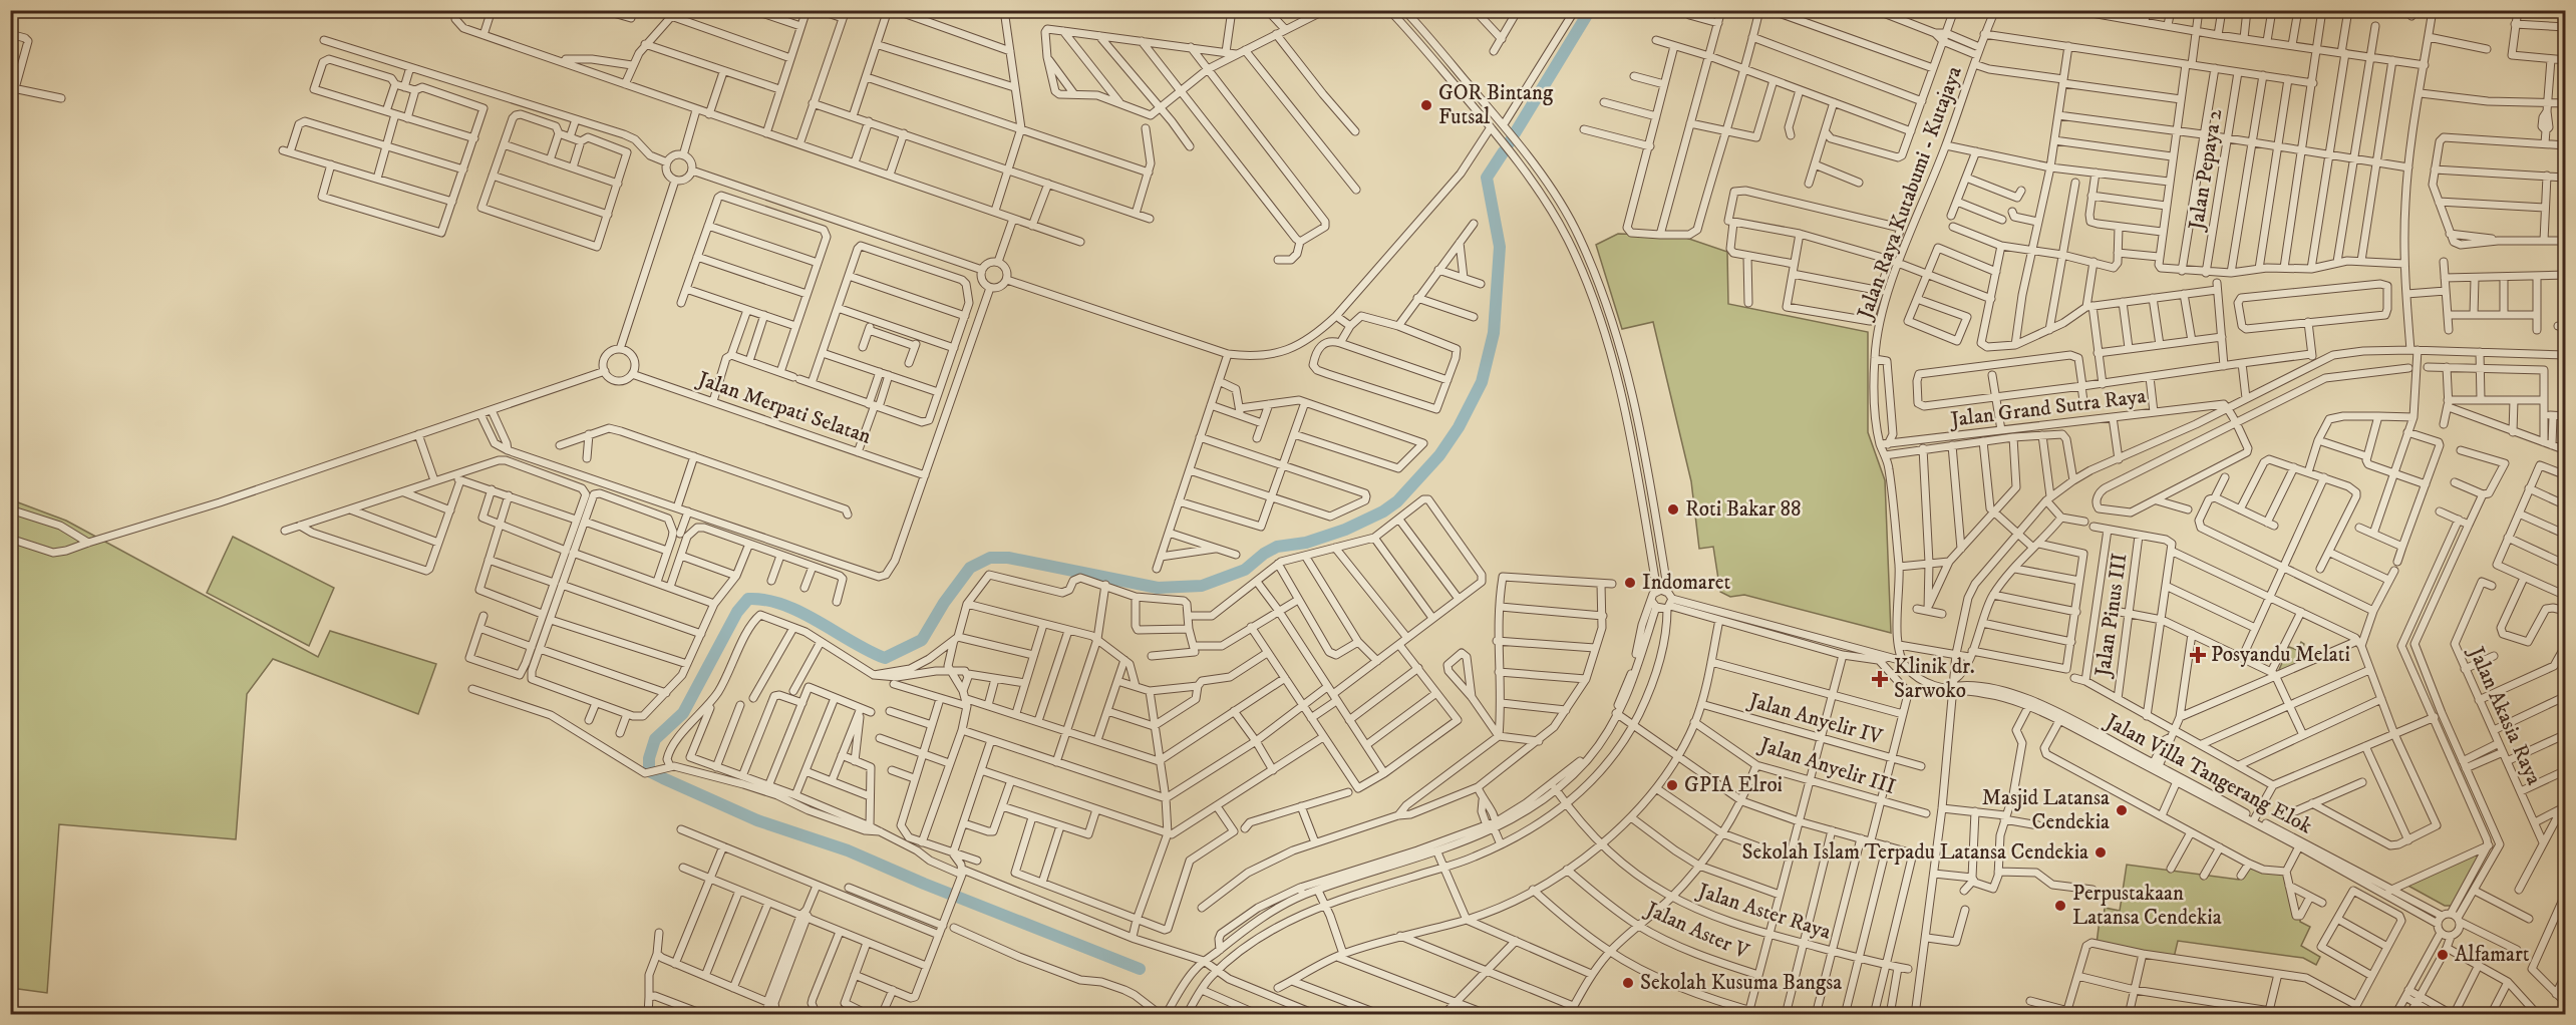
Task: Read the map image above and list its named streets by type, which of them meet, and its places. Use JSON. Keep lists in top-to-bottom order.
{
  "streets": {
    "street": [
      "Jalan Pepaya 2",
      "Jalan Raya Kutabumi - Kutajaya",
      "Jalan Merpati Selatan",
      "Jalan Grand Sutra Raya",
      "Jalan Pinus III",
      "Jalan Akasia Raya",
      "Jalan Anyelir IV",
      "Jalan Anyelir III",
      "Jalan Villa Tangerang Elok",
      "Jalan Aster Raya",
      "Jalan Aster V"
    ]
  },
  "crossings": [
    ["Jalan Raya Kutabumi - Kutajaya", "Jalan Grand Sutra Raya"]
  ],
  "places": {
    "other": [
      "GOR Bintang Futsal",
      "Roti Bakar 88",
      "Indomaret",
      "GPIA Elroi",
      "Masjid Latansa Cendekia",
      "Sekolah Islam Terpadu Latansa Cendekia",
      "Perpustakaan Latansa Cendekia",
      "Alfamart",
      "Sekolah Kusuma Bangsa"
    ],
    "health": ["Posyandu Melati", "Klinik dr. Sarwoko"]
  }
}
